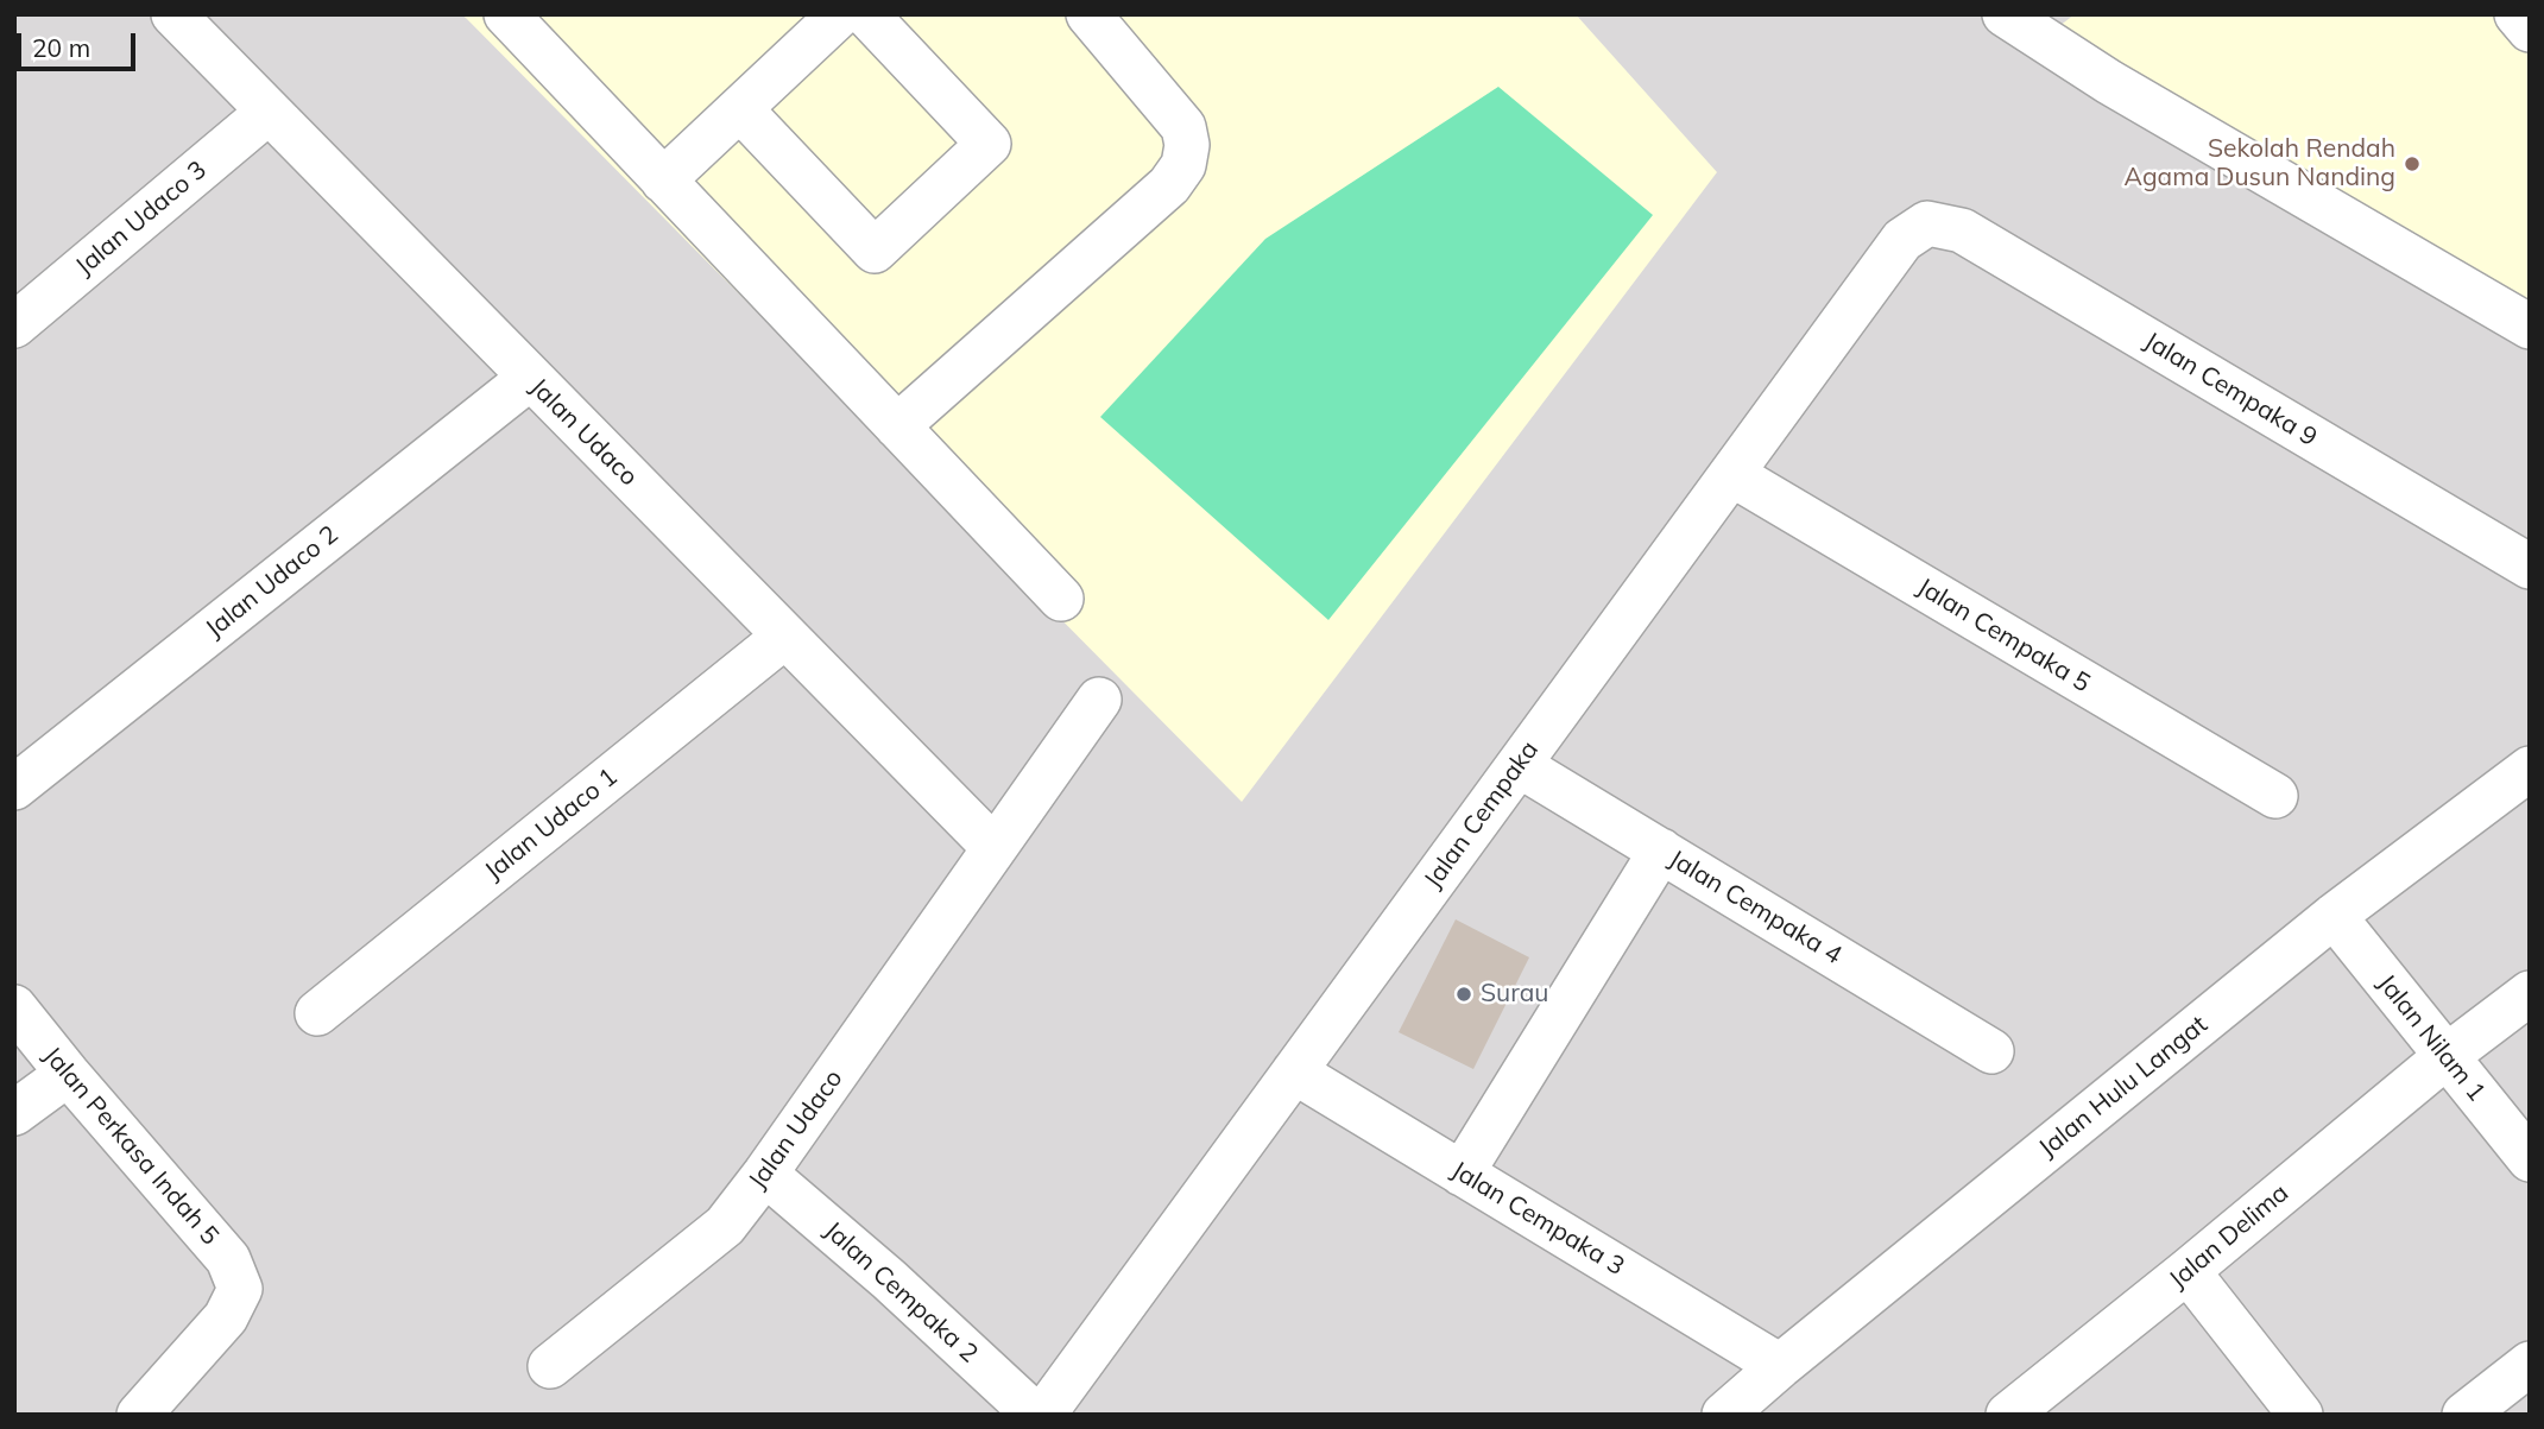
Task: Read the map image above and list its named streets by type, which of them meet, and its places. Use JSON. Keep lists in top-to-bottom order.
{
  "streets": {
    "street": [
      "Jalan Udaco 3",
      "Jalan Cempaka 9",
      "Jalan Udaco",
      "Jalan Udaco 2",
      "Jalan Cempaka 5",
      "Jalan Cempaka",
      "Jalan Udaco 1",
      "Jalan Cempaka 4",
      "Jalan Nilam 1",
      "Jalan Hulu Langat",
      "Jalan Perkasa Indah 5",
      "Jalan Cempaka 3",
      "Jalan Delima",
      "Jalan Cempaka 2"
    ]
  },
  "crossings": [
    ["Jalan Udaco 3", "Jalan Udaco"],
    ["Jalan Cempaka 9", "Jalan Cempaka"],
    ["Jalan Udaco", "Jalan Udaco 2"],
    ["Jalan Udaco", "Jalan Udaco 1"],
    ["Jalan Udaco", "Jalan Cempaka 2"],
    ["Jalan Cempaka 5", "Jalan Cempaka"],
    ["Jalan Cempaka", "Jalan Cempaka 4"],
    ["Jalan Cempaka", "Jalan Cempaka 3"],
    ["Jalan Nilam 1", "Jalan Hulu Langat"],
    ["Jalan Nilam 1", "Jalan Delima"],
    ["Jalan Hulu Langat", "Jalan Cempaka 3"]
  ],
  "places": ["Sekolah Rendah Agama Dusun Nanding", "Surau"],
  "scale_bar": "20 m"
}
